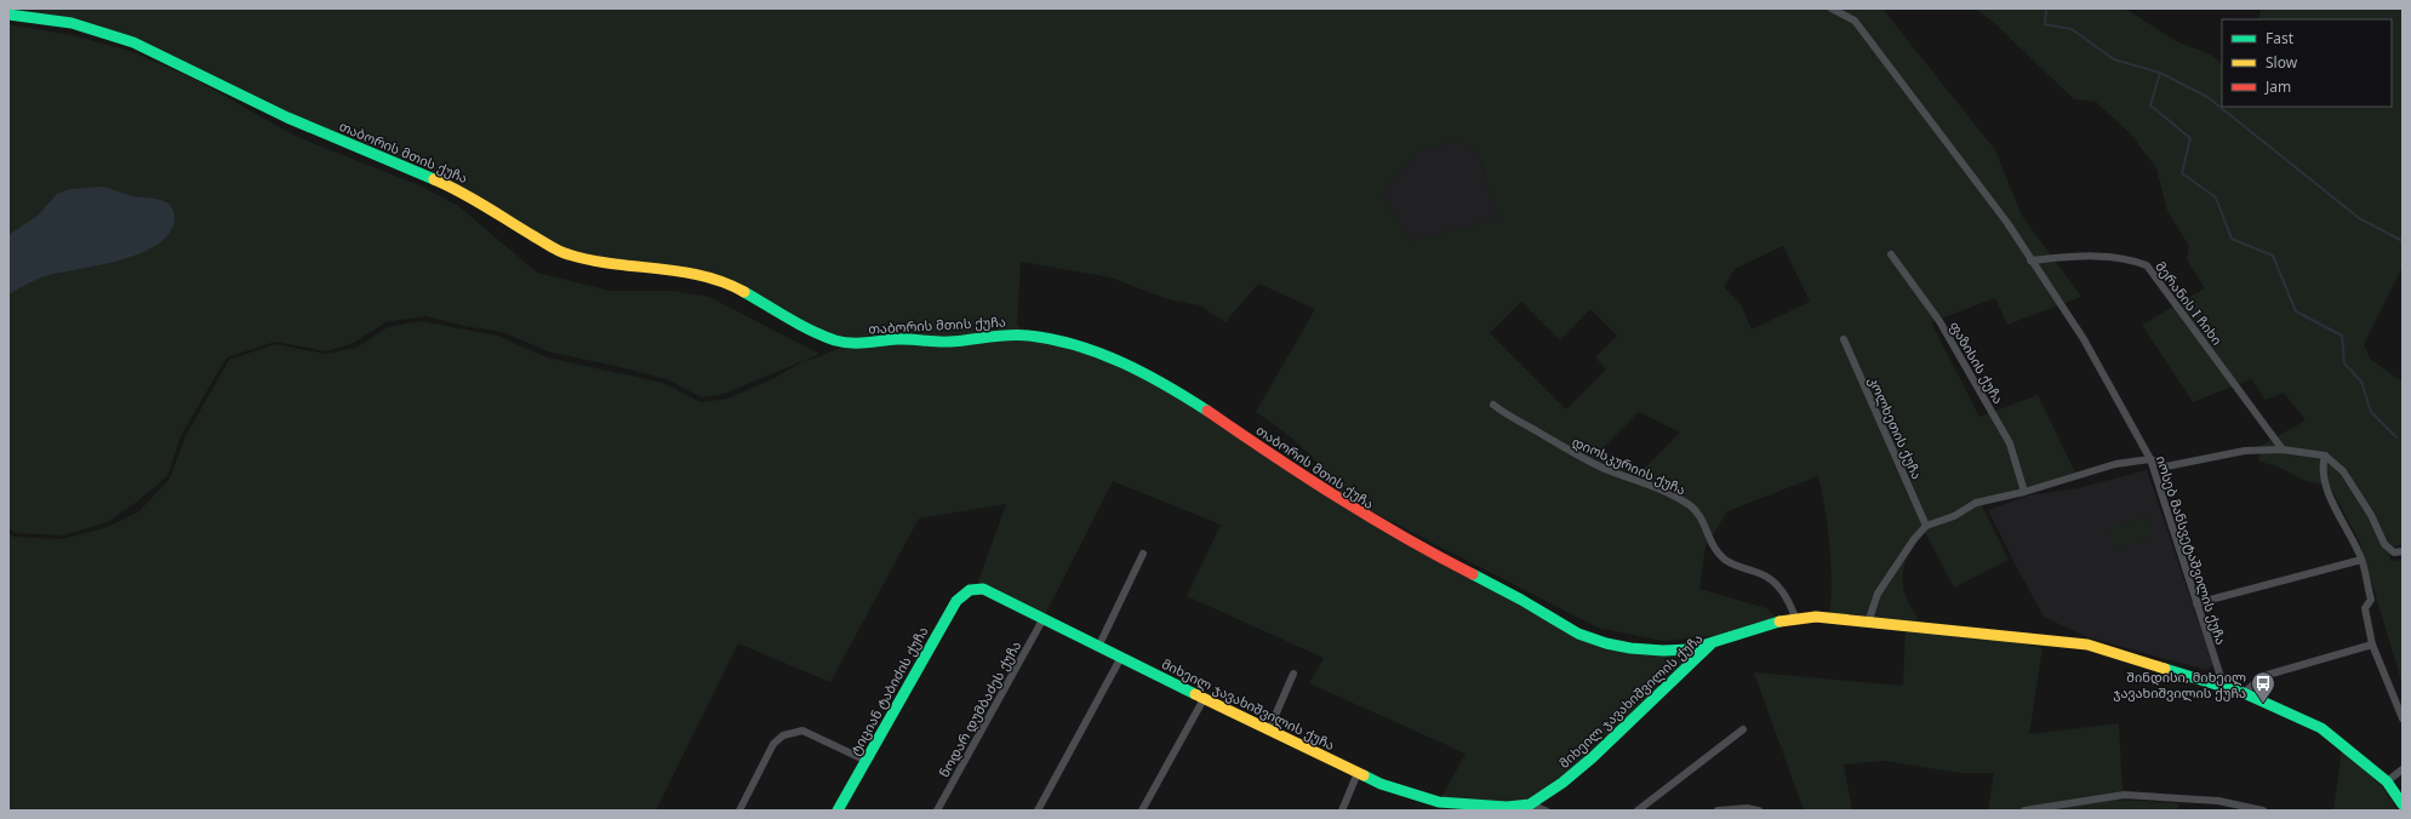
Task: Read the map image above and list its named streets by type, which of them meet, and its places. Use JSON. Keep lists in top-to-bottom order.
{
  "streets": {
    "main road": ["თაბორის მთის ქუჩა", "ტიციან ტაბიძის ქუჩა", "მიხეილ ჯავახიშვილის ქუჩა"],
    "street": [
      "მერანის I ჩიხი",
      "ფაზისის ქუჩა",
      "კოლხეთის ქუჩა",
      "დიოსკურიის ქუჩა",
      "იოსებ მანსვეტაშვილის ქუჩა",
      "ნოდარ დუმბაძეს ქუჩა"
    ]
  },
  "crossings": [
    ["თაბორის მთის ქუჩა", "მიხეილ ჯავახიშვილის ქუჩა"],
    ["მერანის I ჩიხი", "იოსებ მანსვეტაშვილის ქუჩა"],
    ["დიოსკურიის ქუჩა", "მიხეილ ჯავახიშვილის ქუჩა"],
    ["იოსებ მანსვეტაშვილის ქუჩა", "მიხეილ ჯავახიშვილის ქუჩა"],
    ["ტიციან ტაბიძის ქუჩა", "მიხეილ ჯავახიშვილის ქუჩა"],
    ["მიხეილ ჯავახიშვილის ქუჩა", "ნოდარ დუმბაძეს ქუჩა"]
  ],
  "places": {
    "bus stop": ["შინდისი, მიხეილ ჯავახიშვილის ქუჩა"]
  },
  "legend": ["Fast", "Slow", "Jam"]
}
